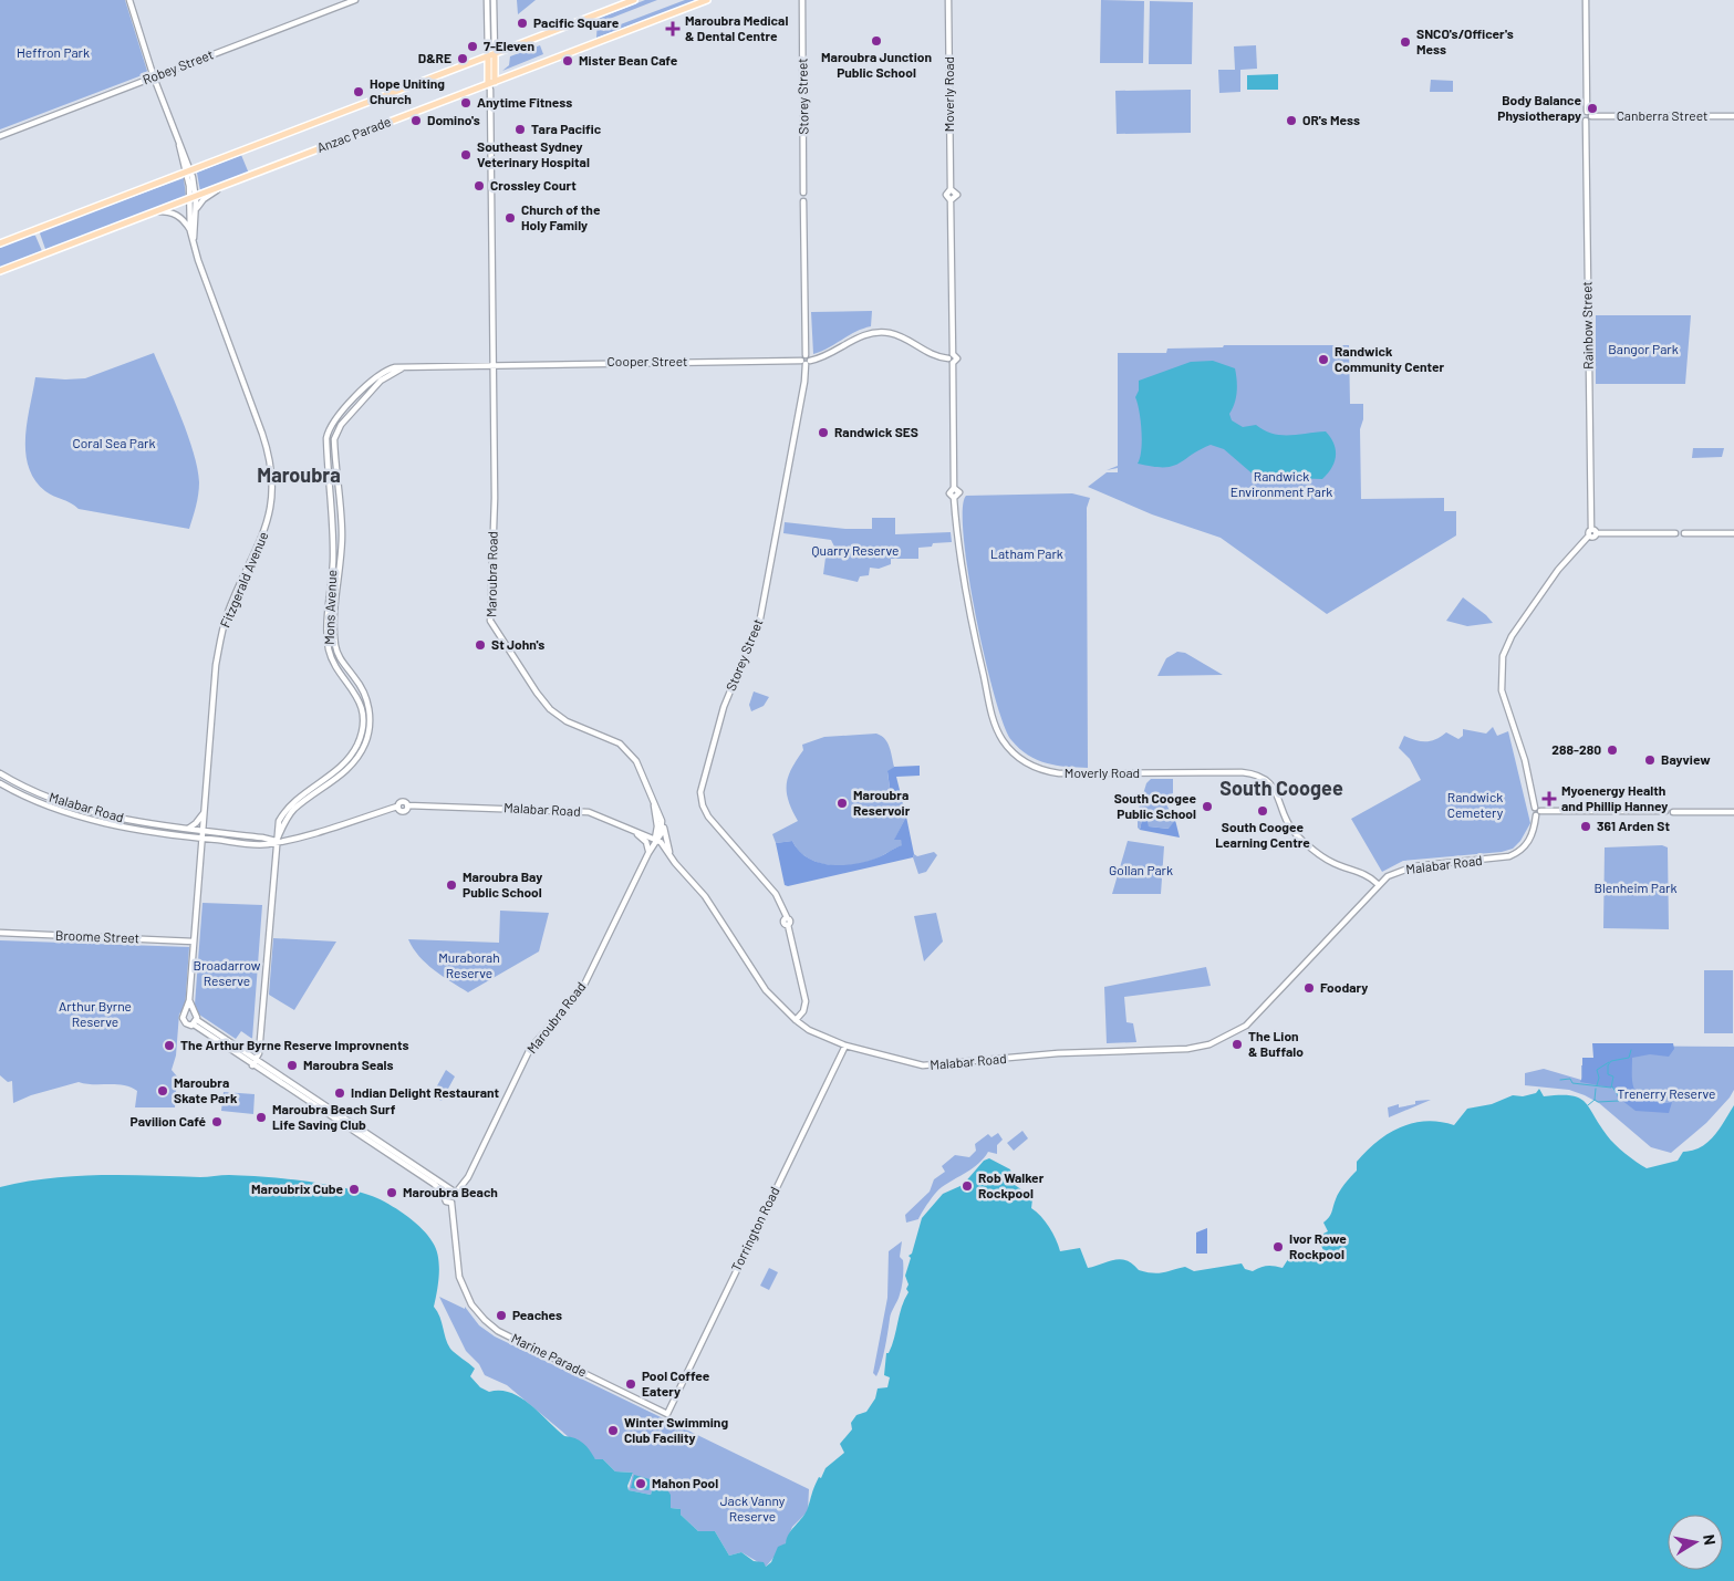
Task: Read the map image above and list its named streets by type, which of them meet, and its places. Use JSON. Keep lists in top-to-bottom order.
{
  "streets": {
    "main road": ["Anzac Parade", "Maroubra Road"],
    "street": [
      "Robey Street",
      "Moverly Road",
      "Storey Street",
      "Canberra Street",
      "Rainbow Street",
      "Cooper Street",
      "Fitzgerald Avenue",
      "Mons Avenue",
      "Malabar Road",
      "Broome Street",
      "Torrington Road",
      "Marine Parade"
    ]
  },
  "crossings": [
    ["Robey Street", "Fitzgerald Avenue"],
    ["Moverly Road", "Malabar Road"],
    ["Storey Street", "Cooper Street"],
    ["Storey Street", "Malabar Road"],
    ["Canberra Street", "Rainbow Street"],
    ["Anzac Parade", "Maroubra Road"],
    ["Anzac Parade", "Fitzgerald Avenue"],
    ["Cooper Street", "Maroubra Road"],
    ["Cooper Street", "Mons Avenue"],
    ["Maroubra Road", "Mons Avenue"],
    ["Maroubra Road", "Malabar Road"],
    ["Maroubra Road", "Marine Parade"],
    ["Fitzgerald Avenue", "Malabar Road"],
    ["Fitzgerald Avenue", "Broome Street"],
    ["Mons Avenue", "Malabar Road"],
    ["Malabar Road", "Torrington Road"],
    ["Torrington Road", "Marine Parade"]
  ],
  "districts": ["Maroubra", "South Coogee"],
  "parks": [
    "Heffron Park",
    "Bangor Park",
    "Coral Sea Park",
    "Randwick Environment Park",
    "Quarry Reserve",
    "Latham Park",
    "Randwick Cemetery",
    "Gollan Park",
    "Blenheim Park",
    "Muraborah Reserve",
    "Broadarrow Reserve",
    "Arthur Byrne Reserve",
    "Trenerry Reserve",
    "Jack Vanny Reserve"
  ],
  "places": {
    "other": [
      "Pacific Square",
      "Maroubra Junction Public School",
      "SNCO's/Officer's Mess",
      "7-Eleven",
      "D&RE",
      "Mister Bean Cafe",
      "Hope Uniting Church",
      "Anytime Fitness",
      "Body Balance Physiotherapy",
      "Domino's",
      "OR's Mess",
      "Tara Pacific",
      "Southeast Sydney Veterinary Hospital",
      "Crossley Court",
      "Church of the Holy Family",
      "Randwick Community Center",
      "Randwick SES",
      "St John's",
      "288-280",
      "Bayview",
      "Maroubra Reservoir",
      "South Coogee Public School",
      "South Coogee Learning Centre",
      "361 Arden St",
      "Maroubra Bay Public School",
      "Foodary",
      "The Lion & Buffalo",
      "The Arthur Byrne Reserve Improvnents",
      "Maroubra Seals",
      "Maroubra Skate Park",
      "Indian Delight Restaurant",
      "Maroubra Beach Surf Life Saving Club",
      "Pavilion Café",
      "Rob Walker Rockpool",
      "Maroubrix Cube",
      "Maroubra Beach",
      "Ivor Rowe Rockpool",
      "Peaches",
      "Pool Coffee Eatery",
      "Winter Swimming Club Facility",
      "Mahon Pool"
    ],
    "health": ["Maroubra Medical & Dental Centre", "Myoenergy Health and Phillip Hanney"]
  },
  "north": "right"
}
